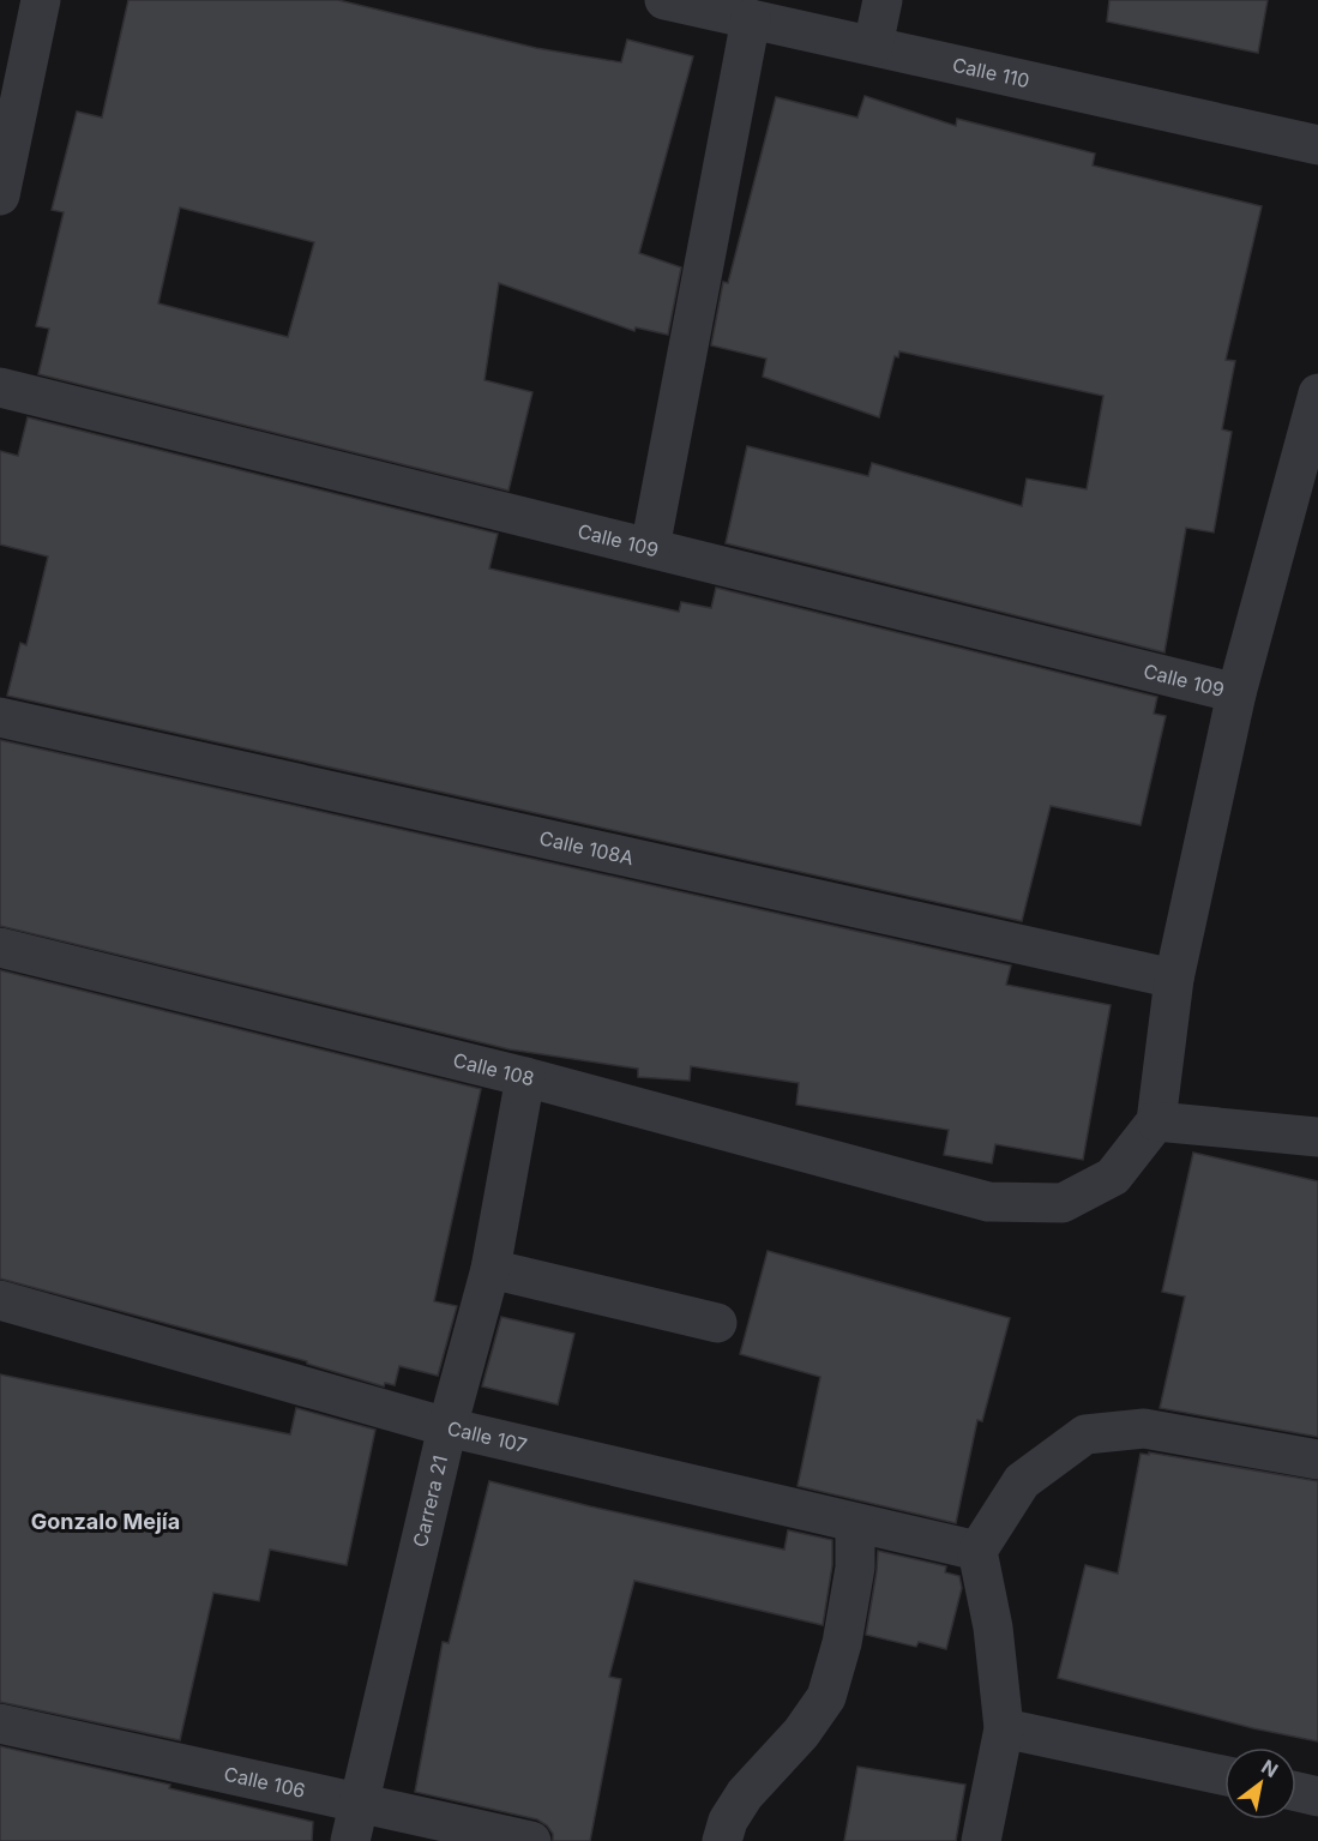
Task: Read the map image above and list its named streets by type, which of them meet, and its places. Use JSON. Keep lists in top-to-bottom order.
{
  "streets": {
    "street": [
      "Calle 110",
      "Calle 109",
      "Calle 108A",
      "Calle 108",
      "Calle 107",
      "Carrera 21",
      "Calle 106"
    ]
  },
  "crossings": [
    ["Calle 108", "Carrera 21"],
    ["Calle 107", "Carrera 21"],
    ["Carrera 21", "Calle 106"]
  ],
  "districts": ["Gonzalo Mejía"],
  "north": "top right"
}
